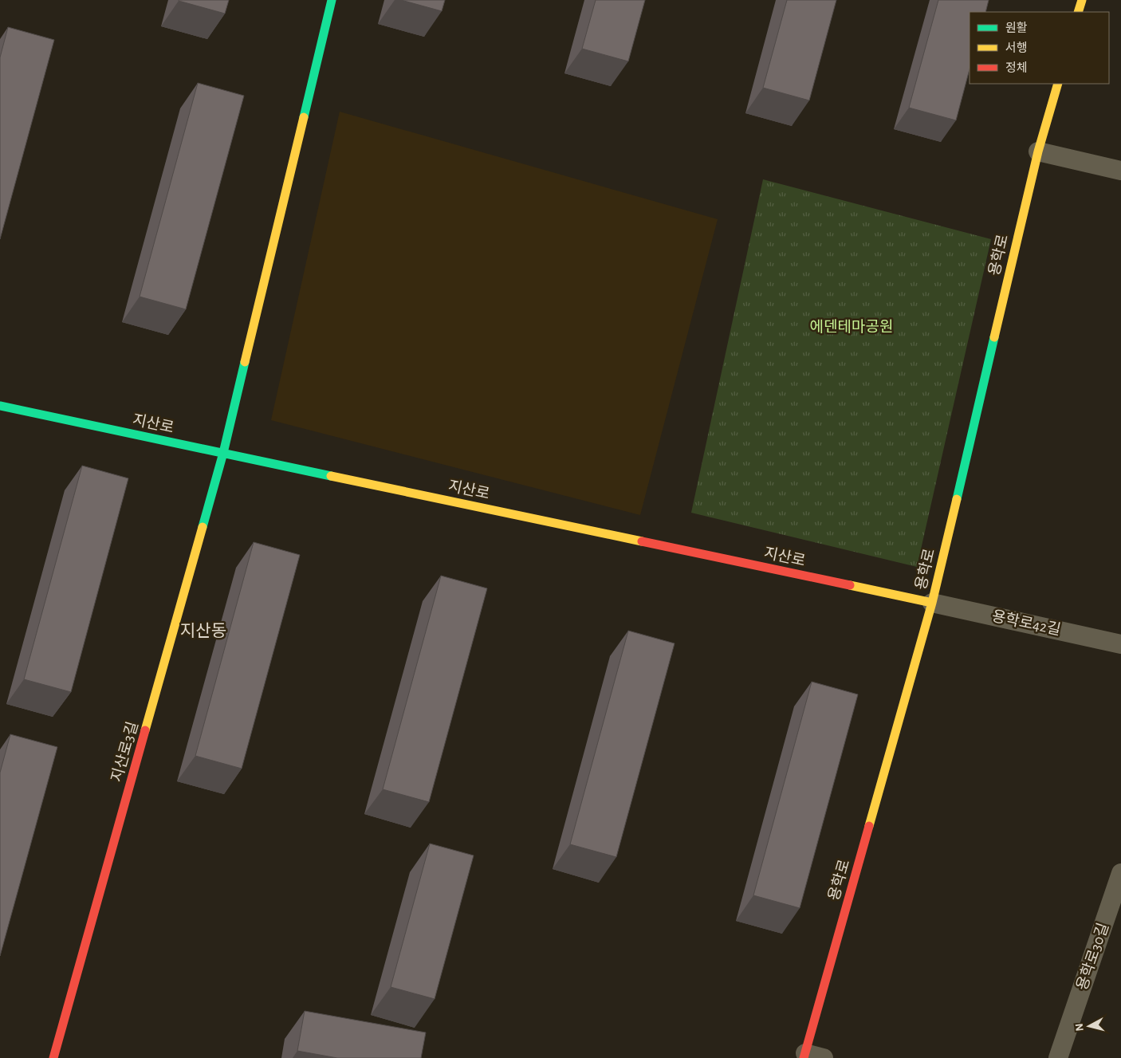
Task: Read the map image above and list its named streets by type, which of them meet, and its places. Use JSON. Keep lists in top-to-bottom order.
{
  "streets": {
    "street": [
      "용학로",
      "지산로",
      "용학로42길",
      "지산로3길",
      "용학로30길"
    ]
  },
  "crossings": [
    ["용학로", "지산로"],
    ["용학로", "용학로42길"],
    ["지산로", "용학로42길"],
    ["지산로", "지산로3길"]
  ],
  "districts": ["지산동"],
  "parks": ["에덴테마공원"],
  "legend": ["원활", "서행", "정체"],
  "north": "left"
}
